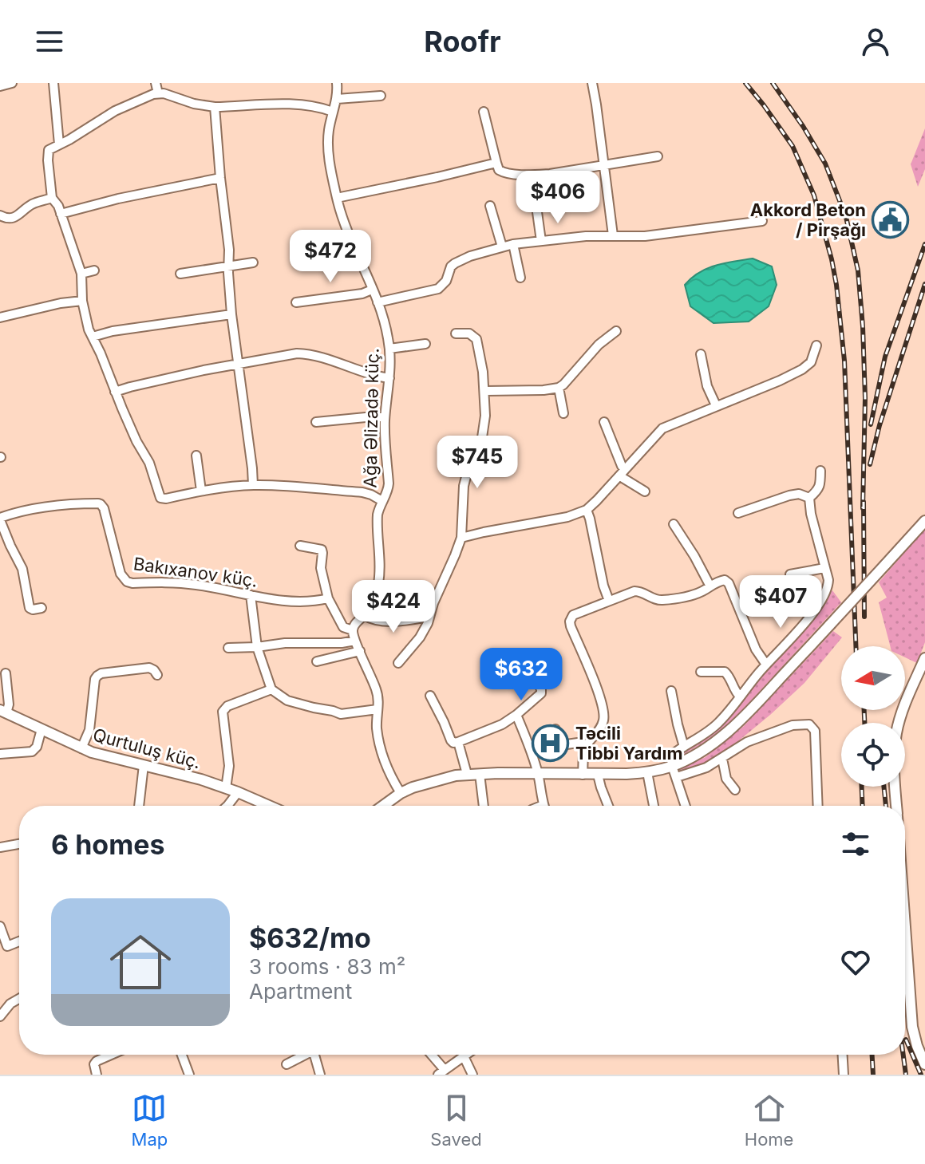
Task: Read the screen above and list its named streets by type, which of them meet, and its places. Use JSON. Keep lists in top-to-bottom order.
{
  "streets": {
    "main road": ["Qurtuluş küç."],
    "street": ["Ağa Əlizadə küç.", "Bakıxanov küç."]
  },
  "places": {
    "public building": ["Akkord Beton / Pirşağı"],
    "hospital": ["Təcili Tibbi Yardım"]
  },
  "north": "left",
  "page": {
    "header": "Roofr",
    "price": [
      "$406",
      "$472",
      "$745",
      "$407",
      "$424",
      "$632"
    ],
    "heading": "6 homes",
    "list": [
      {
        "name": "$632/mo",
        "note": "3 rooms · 83 m² · Apartment"
      }
    ],
    "tabs": ["Map", "Saved", "Home"]
  }
}
